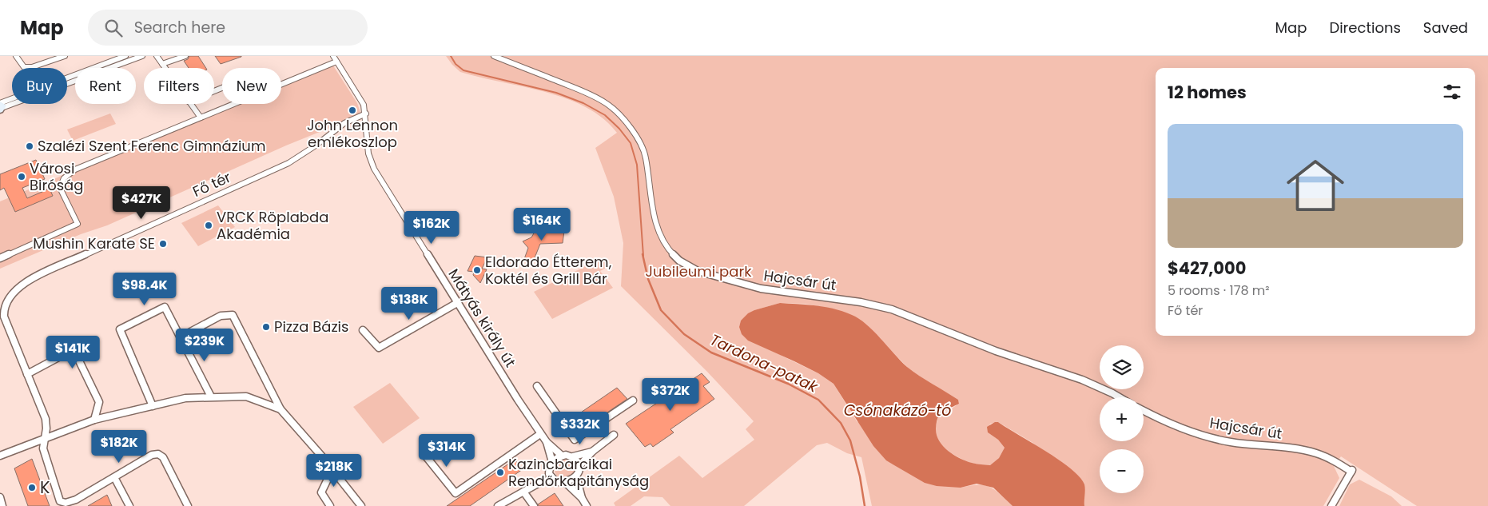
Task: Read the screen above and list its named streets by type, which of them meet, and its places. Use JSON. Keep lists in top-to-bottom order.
{
  "streets": {
    "street": ["Fő tér", "Hajcsár út", "Mátyás király út"]
  },
  "crossings": [
    ["Fő tér", "Mátyás király út"]
  ],
  "water": ["Tardona-patak", "Csónakázó-tó"],
  "parks": ["Jubileumi park"],
  "places": [
    "John Lennon emlékoszlop",
    "Szalézi Szent Ferenc Gimnázium",
    "Városi Biróság",
    "VRCK Röplabda Akadémia",
    "Mushin Karate SE",
    "Eldorado Étterem, Koktél és Grill Bár",
    "Pizza Bázis",
    "Kazincbarcikai Rendőrkapitányság",
    "K"
  ],
  "page": {
    "header": "Map",
    "search": "Search here",
    "nav": ["Map", "Directions", "Saved"],
    "chip": [
      "Buy",
      "Rent",
      "Filters",
      "New"
    ],
    "heading": "12 homes",
    "list": [
      {
        "name": "$427,000",
        "note": "5 rooms · 178 m² · Fő tér"
      }
    ],
    "price": [
      "$427K",
      "$164K",
      "$162K",
      "$98.4K",
      "$138K",
      "$239K",
      "$141K",
      "$372K",
      "$332K",
      "$182K",
      "$314K",
      "$218K"
    ],
    "map_buttons": ["+", "−"]
  }
}
